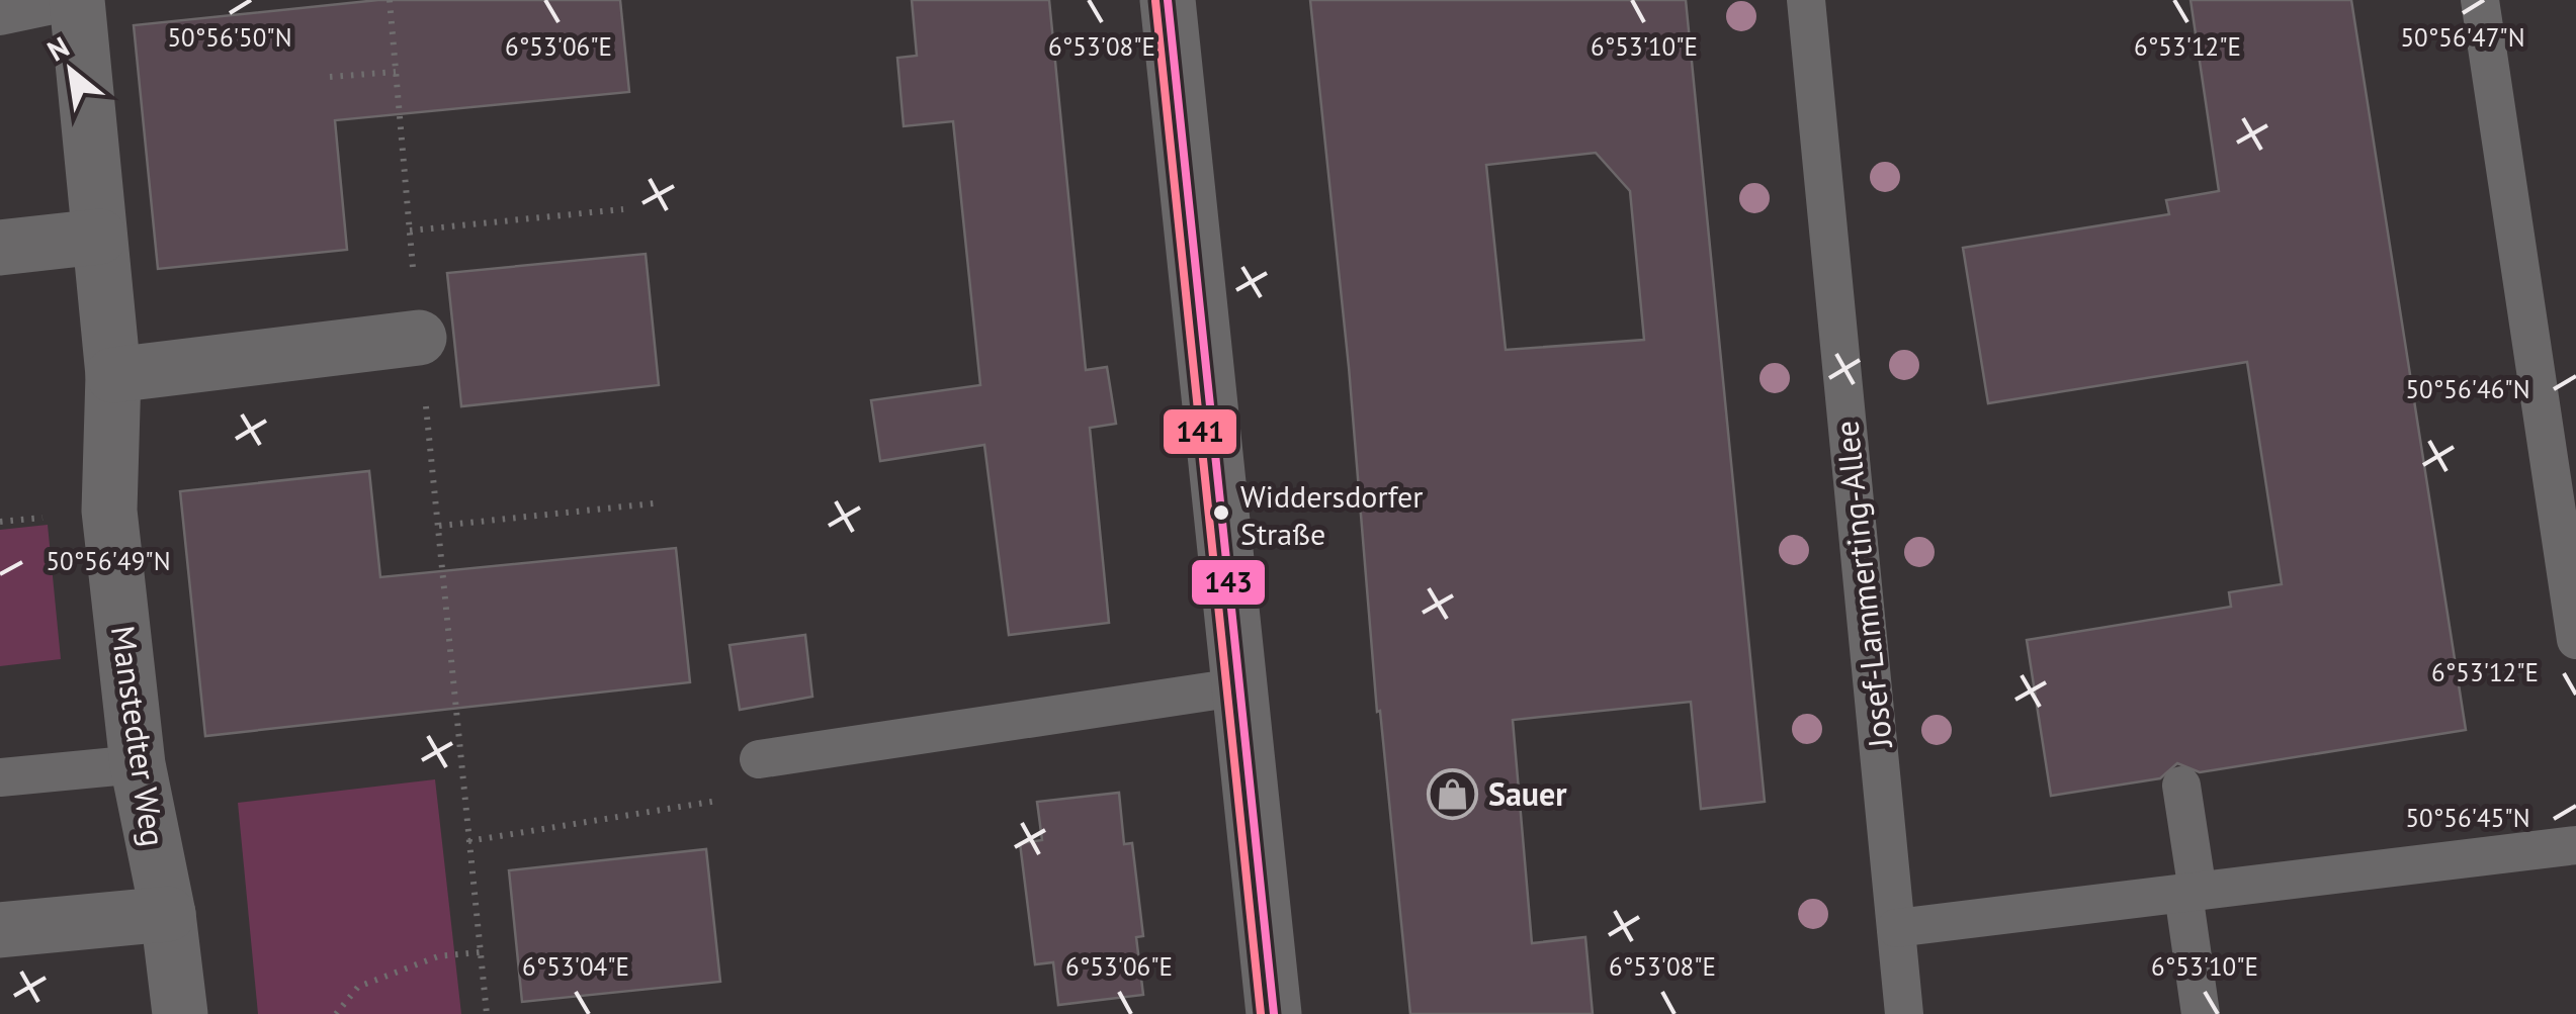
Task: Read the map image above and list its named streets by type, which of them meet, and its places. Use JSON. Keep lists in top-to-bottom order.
{
  "streets": {
    "street": ["Manstedter Weg"],
    "lane": ["Josef-Lammerting-Allee"]
  },
  "places": {
    "other": ["Widdersdorfer Straße"],
    "shop": ["Sauer"]
  },
  "lines": ["transit line 143", "transit line 141"],
  "north": "top left",
  "coordinates": [
    "50°56'50\"N",
    "50°56'47\"N",
    "6°53'06\"E",
    "6°53'08\"E",
    "6°53'10\"E",
    "6°53'12\"E",
    "50°56'46\"N",
    "50°56'49\"N",
    "50°56'45\"N",
    "6°53'04\"E"
  ]
}
